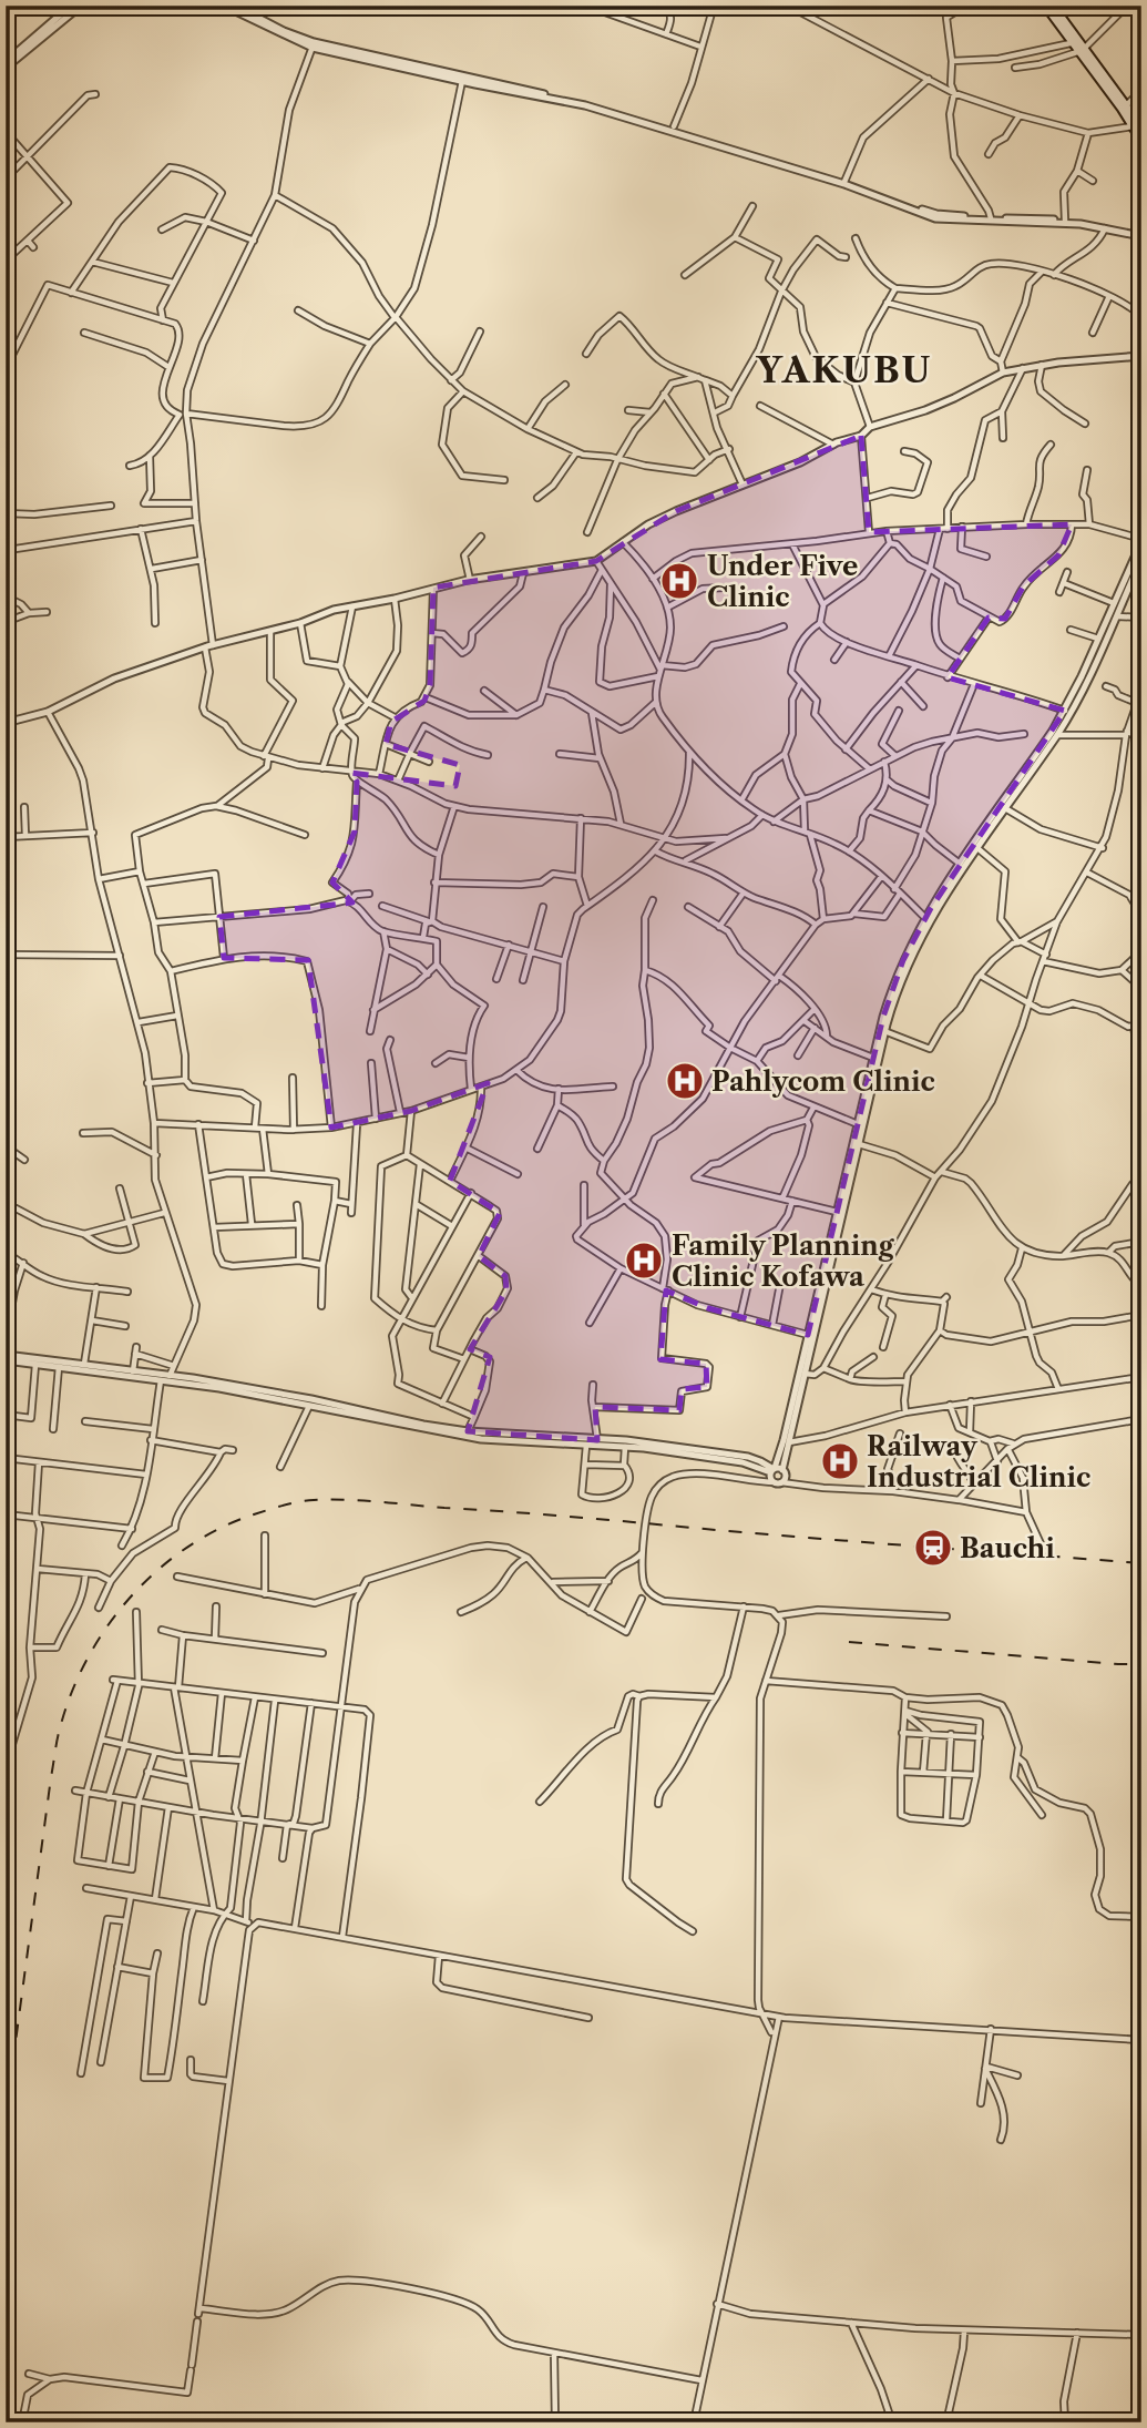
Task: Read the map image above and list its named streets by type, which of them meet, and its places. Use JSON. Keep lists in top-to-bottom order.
{
  "districts": ["YAKUBU"],
  "places": {
    "hospital": [
      "Under Five Clinic",
      "Pahlycom Clinic",
      "Family Planning Clinic Kofawa",
      "Railway Industrial Clinic"
    ],
    "station": ["Bauchi"]
  }
}
